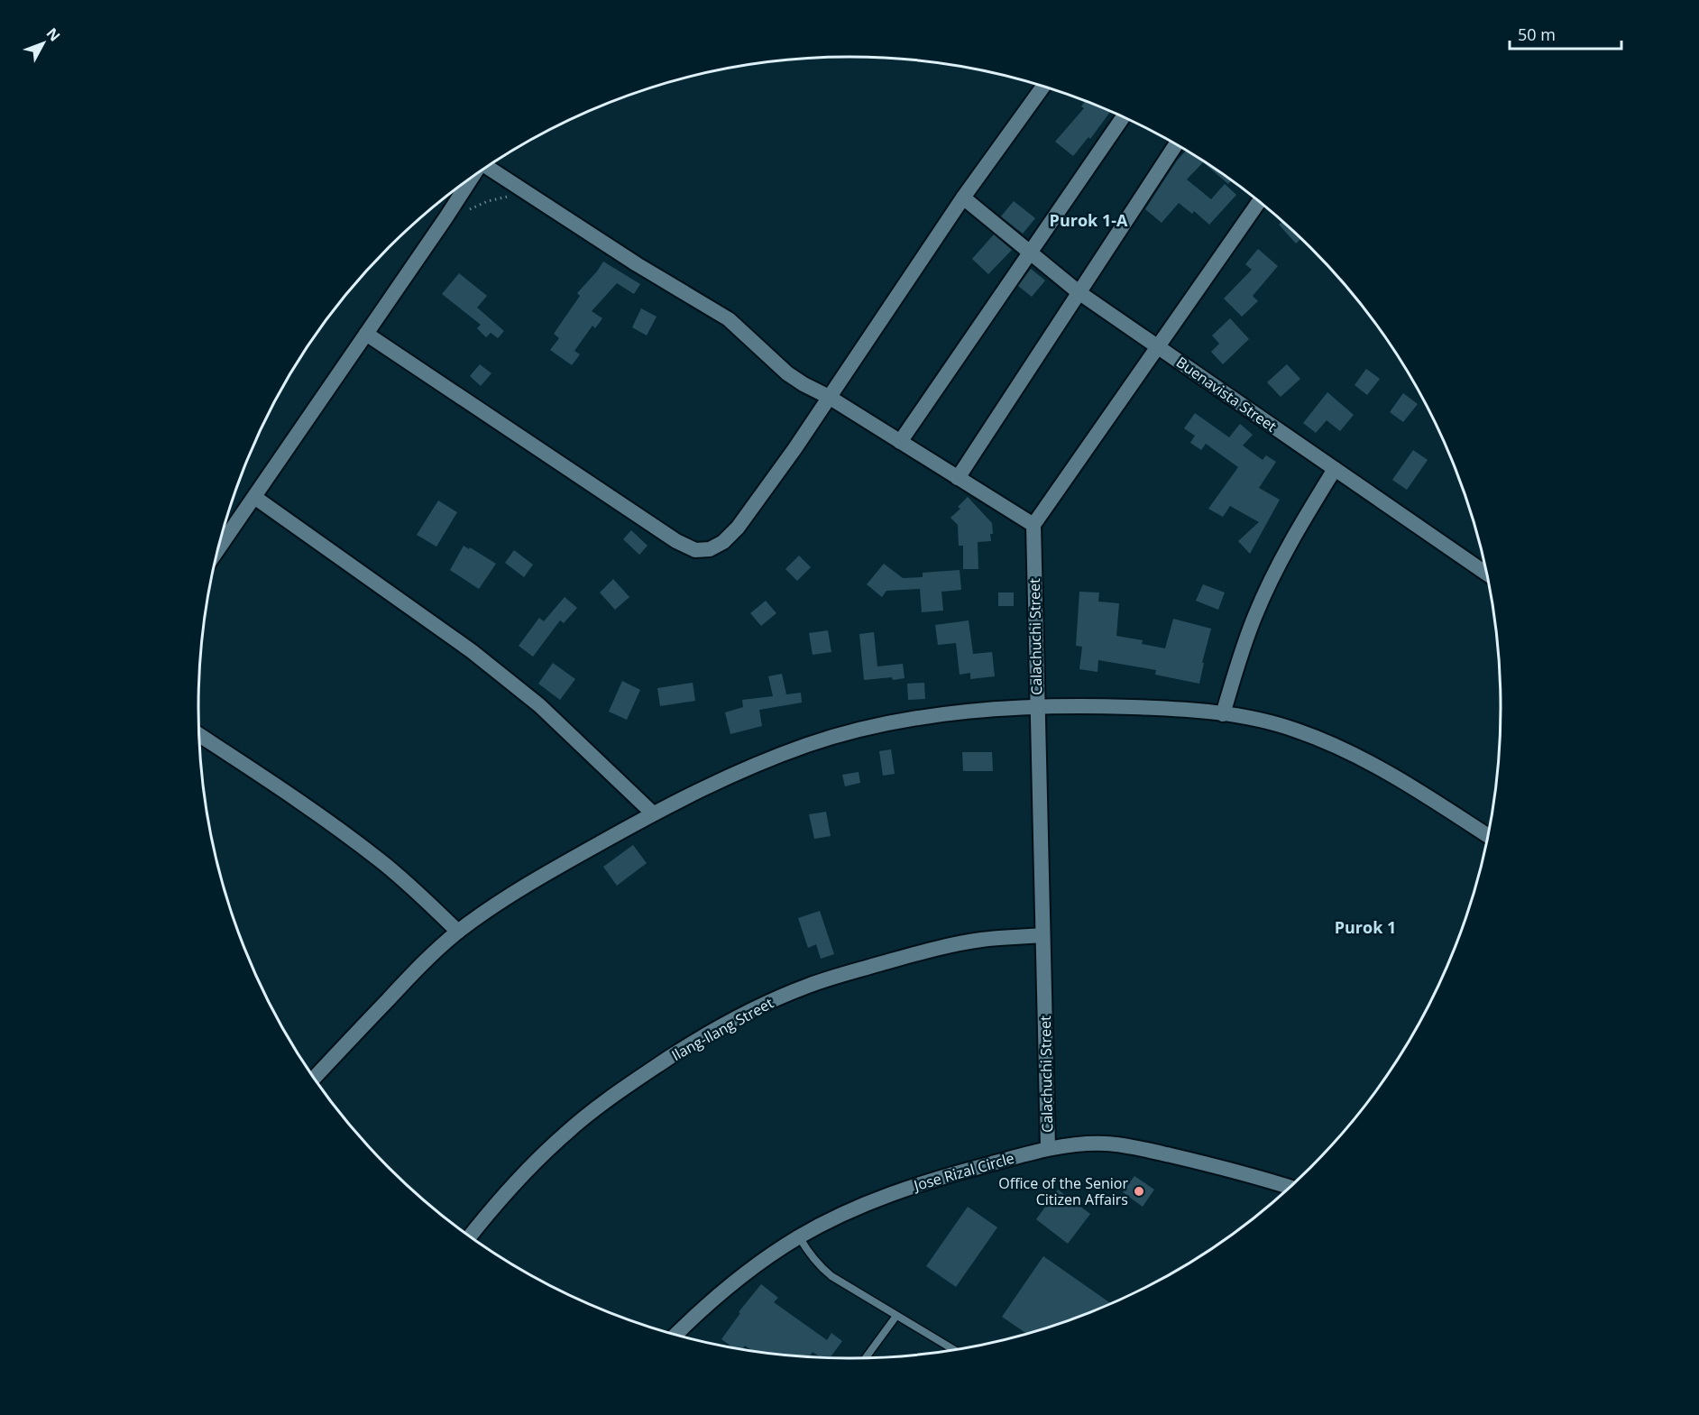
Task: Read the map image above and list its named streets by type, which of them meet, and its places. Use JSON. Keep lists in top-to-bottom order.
{
  "streets": {
    "street": [
      "Buenavista Street",
      "Calachuchi Street",
      "Ilang-Ilang Street",
      "Jose Rizal Circle"
    ]
  },
  "crossings": [
    ["Calachuchi Street", "Ilang-Ilang Street"],
    ["Calachuchi Street", "Jose Rizal Circle"]
  ],
  "districts": ["Purok 1-A", "Purok 1"],
  "places": ["Office of the Senior Citizen Affairs"],
  "scale_bar": "50 m",
  "north": "top right"
}
